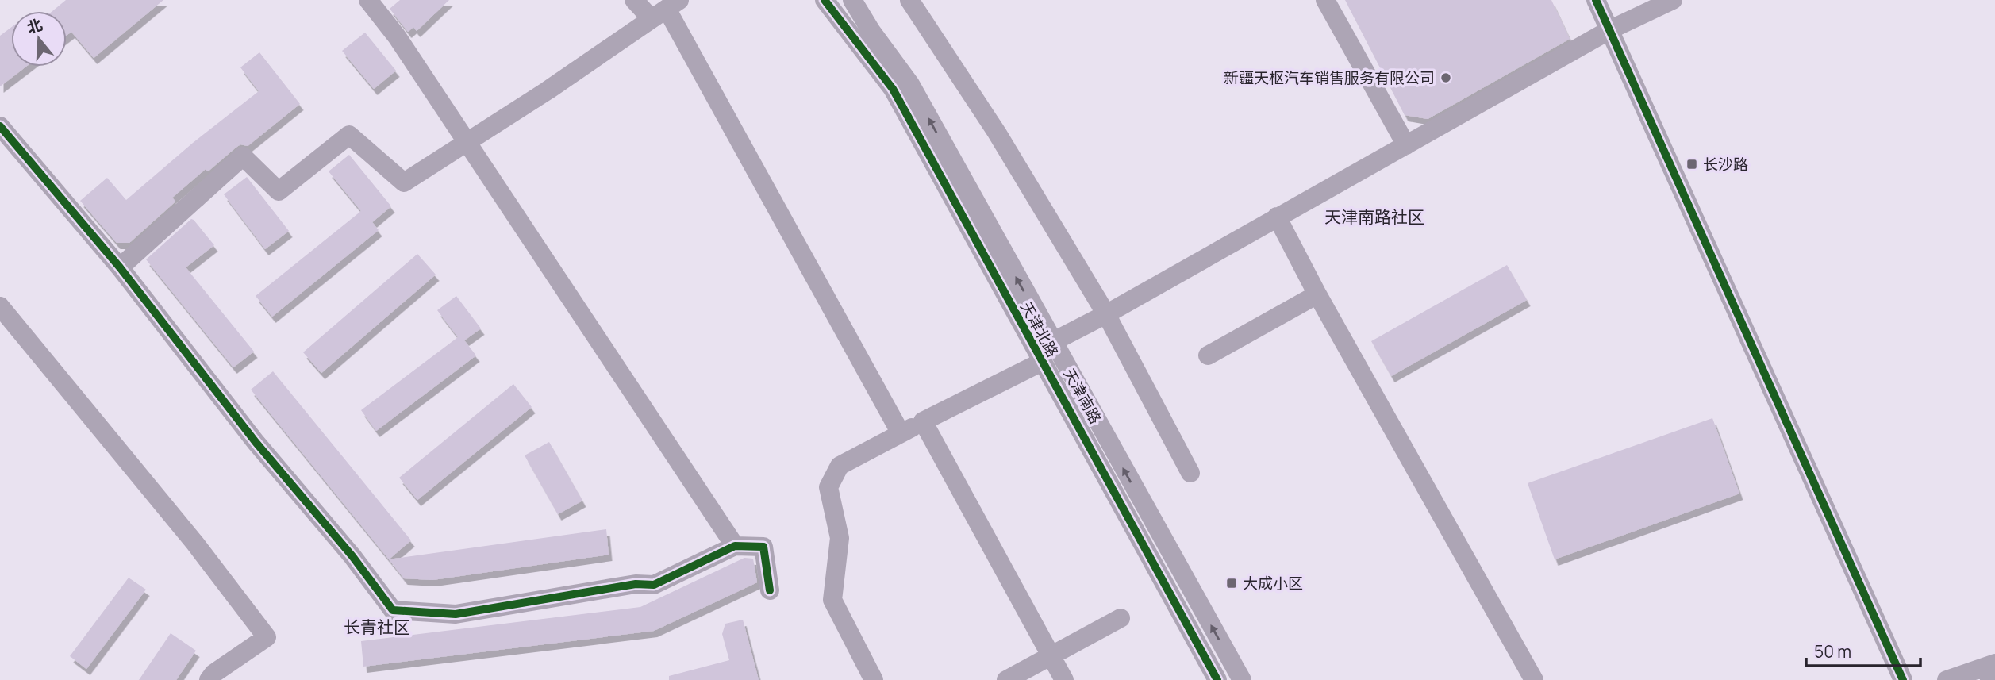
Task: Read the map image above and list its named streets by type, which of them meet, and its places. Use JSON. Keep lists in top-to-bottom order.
{
  "streets": {
    "street": ["天津北路", "天津南路"]
  },
  "districts": ["天津南路社区", "长青社区"],
  "places": {
    "other": ["新疆天枢汽车销售服务有限公司"],
    "transit": ["长沙路", "大成小区"]
  },
  "scale_bar": "50 m",
  "north": "top"
}
